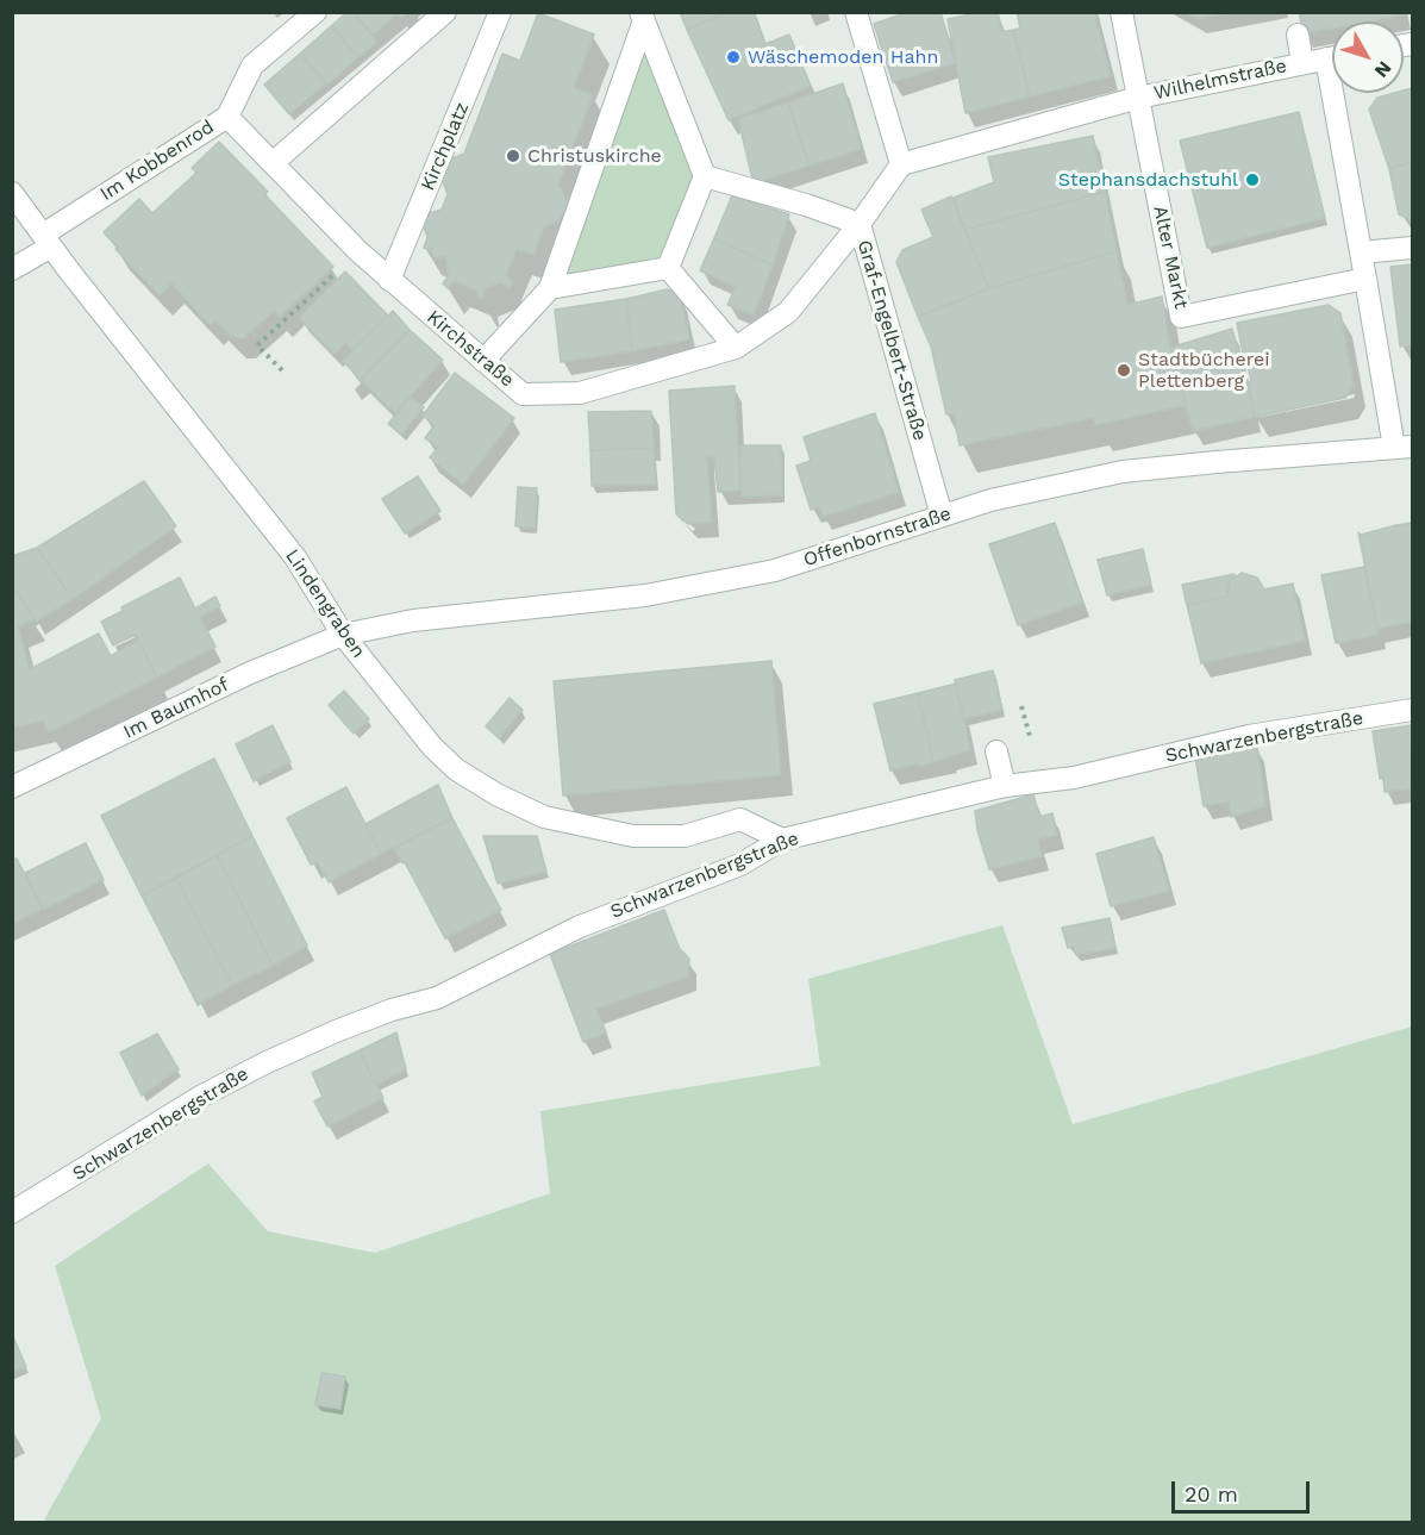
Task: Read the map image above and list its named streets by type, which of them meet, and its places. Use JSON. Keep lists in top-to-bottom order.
{
  "streets": {
    "street": [
      "Wilhelmstraße",
      "Kirchplatz",
      "Im Kobbenrod",
      "Alter Markt",
      "Graf-Engelbert-Straße",
      "Kirchstraße",
      "Offenbornstraße",
      "Lindengraben",
      "Im Baumhof",
      "Schwarzenbergstraße"
    ]
  },
  "crossings": [
    ["Wilhelmstraße", "Alter Markt"],
    ["Kirchplatz", "Kirchstraße"],
    ["Im Kobbenrod", "Kirchstraße"],
    ["Im Kobbenrod", "Lindengraben"],
    ["Graf-Engelbert-Straße", "Kirchstraße"],
    ["Graf-Engelbert-Straße", "Offenbornstraße"],
    ["Offenbornstraße", "Lindengraben"],
    ["Offenbornstraße", "Im Baumhof"],
    ["Lindengraben", "Im Baumhof"],
    ["Lindengraben", "Schwarzenbergstraße"]
  ],
  "places": [
    "Wäschemoden Hahn",
    "Christuskirche",
    "Stephansdachstuhl",
    "Stadtbücherei Plettenberg"
  ],
  "scale_bar": "20 m",
  "north": "bottom right"
}
